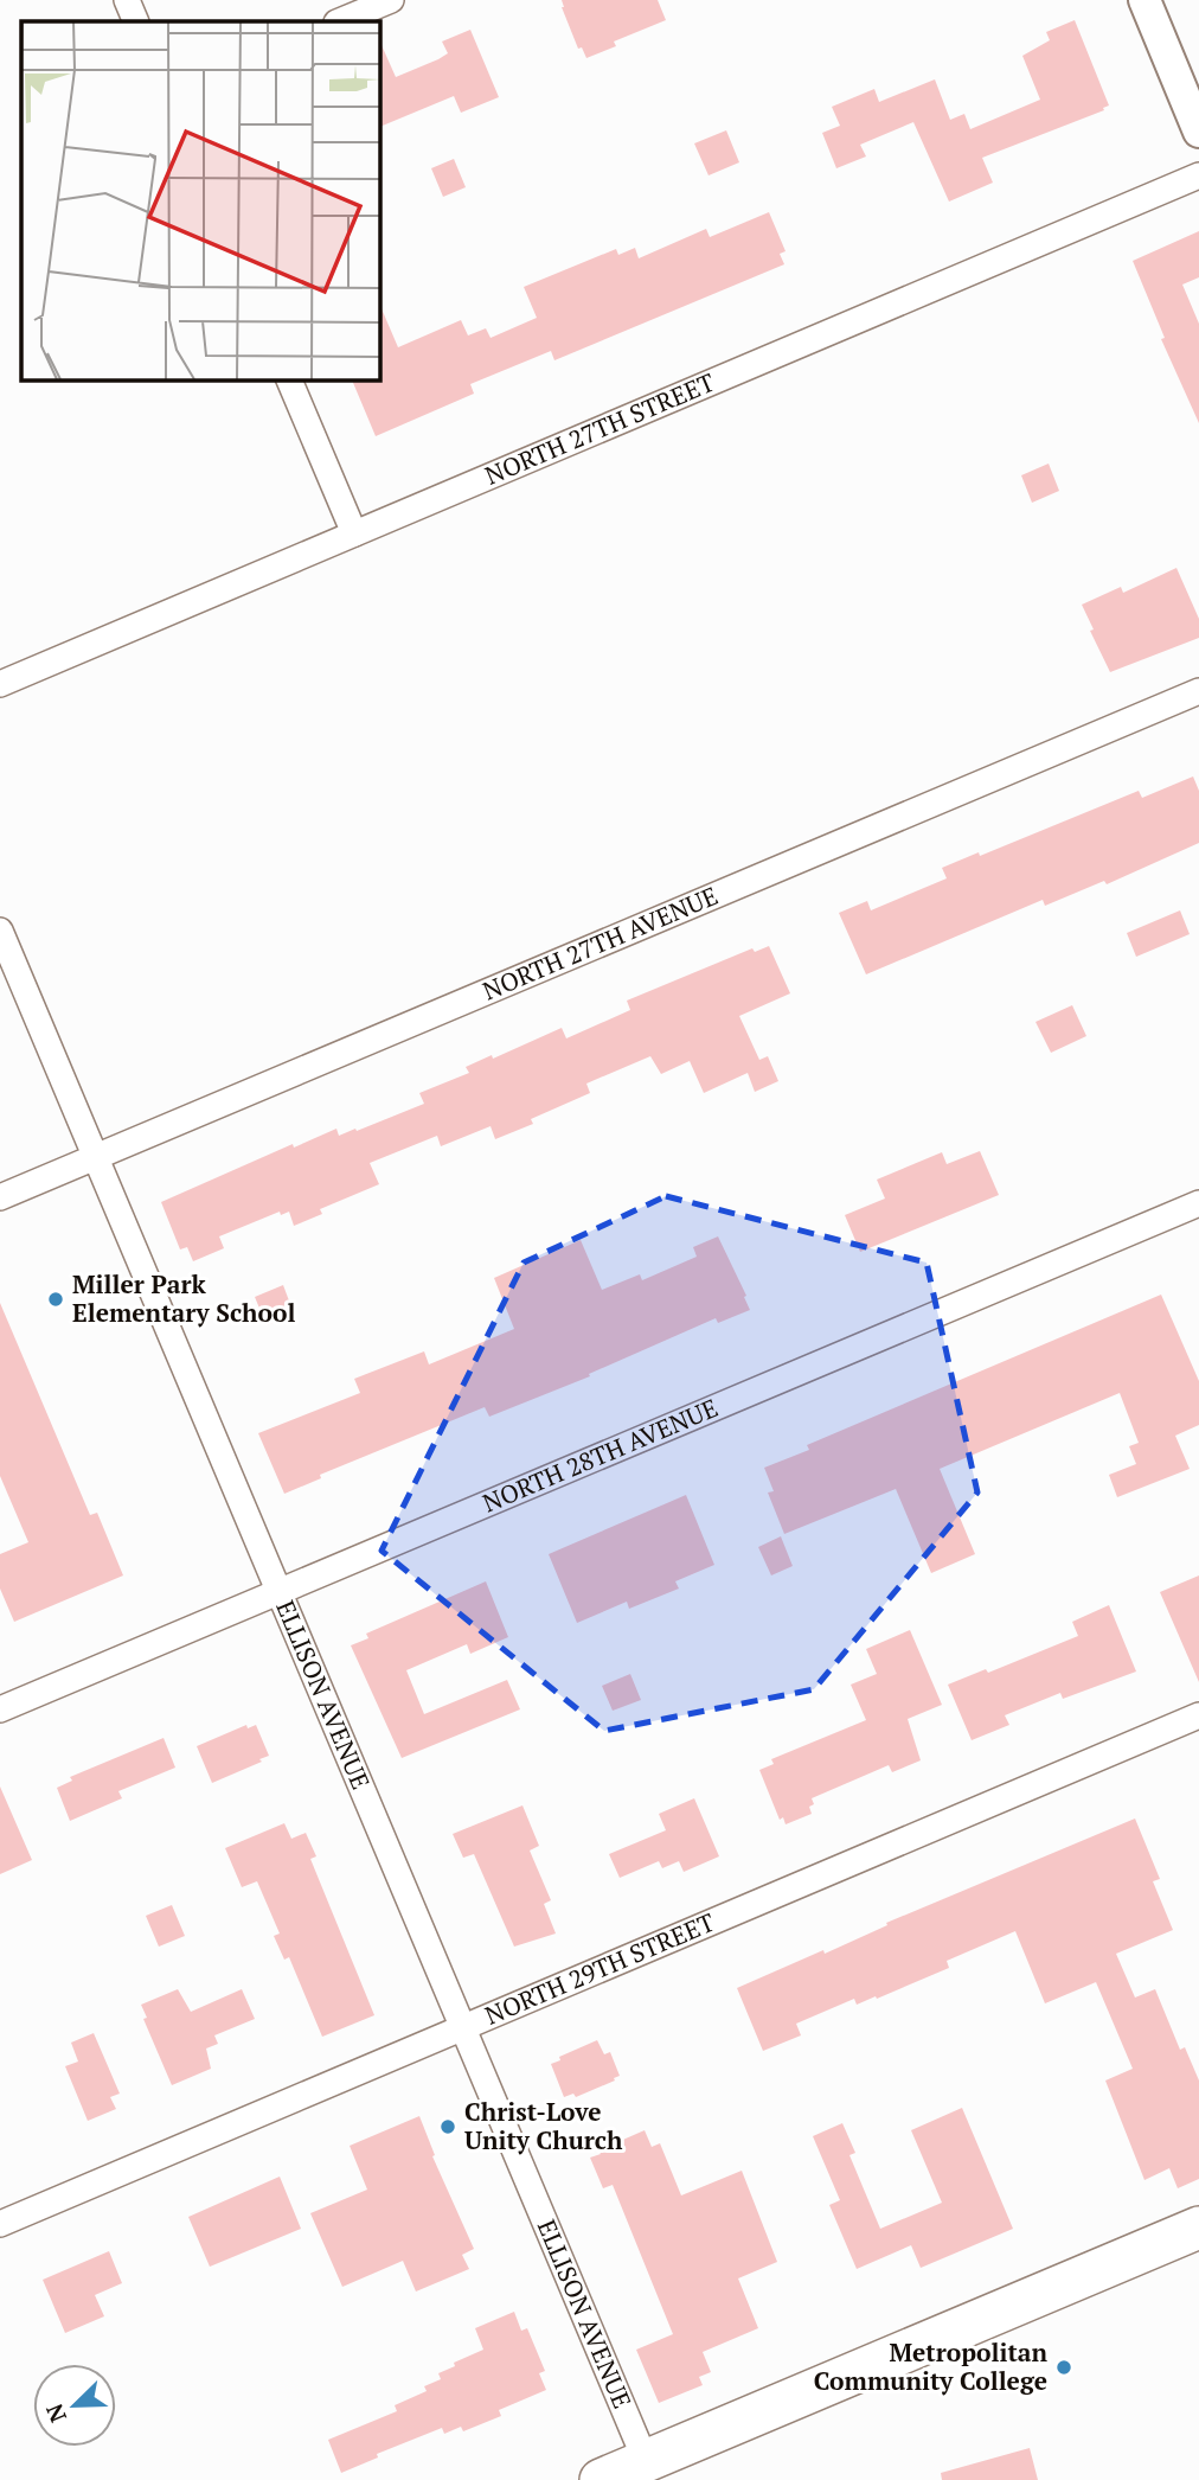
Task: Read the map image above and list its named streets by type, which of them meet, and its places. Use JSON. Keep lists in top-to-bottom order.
{
  "streets": {
    "street": [
      "NORTH 27TH STREET",
      "NORTH 27TH AVENUE",
      "NORTH 28TH AVENUE",
      "ELLISON AVENUE",
      "NORTH 29TH STREET"
    ]
  },
  "crossings": [
    ["NORTH 27TH AVENUE", "ELLISON AVENUE"],
    ["NORTH 28TH AVENUE", "ELLISON AVENUE"],
    ["ELLISON AVENUE", "NORTH 29TH STREET"]
  ],
  "places": ["Miller Park Elementary School", "Christ-Love Unity Church", "Metropolitan Community College"],
  "north": "bottom left"
}
